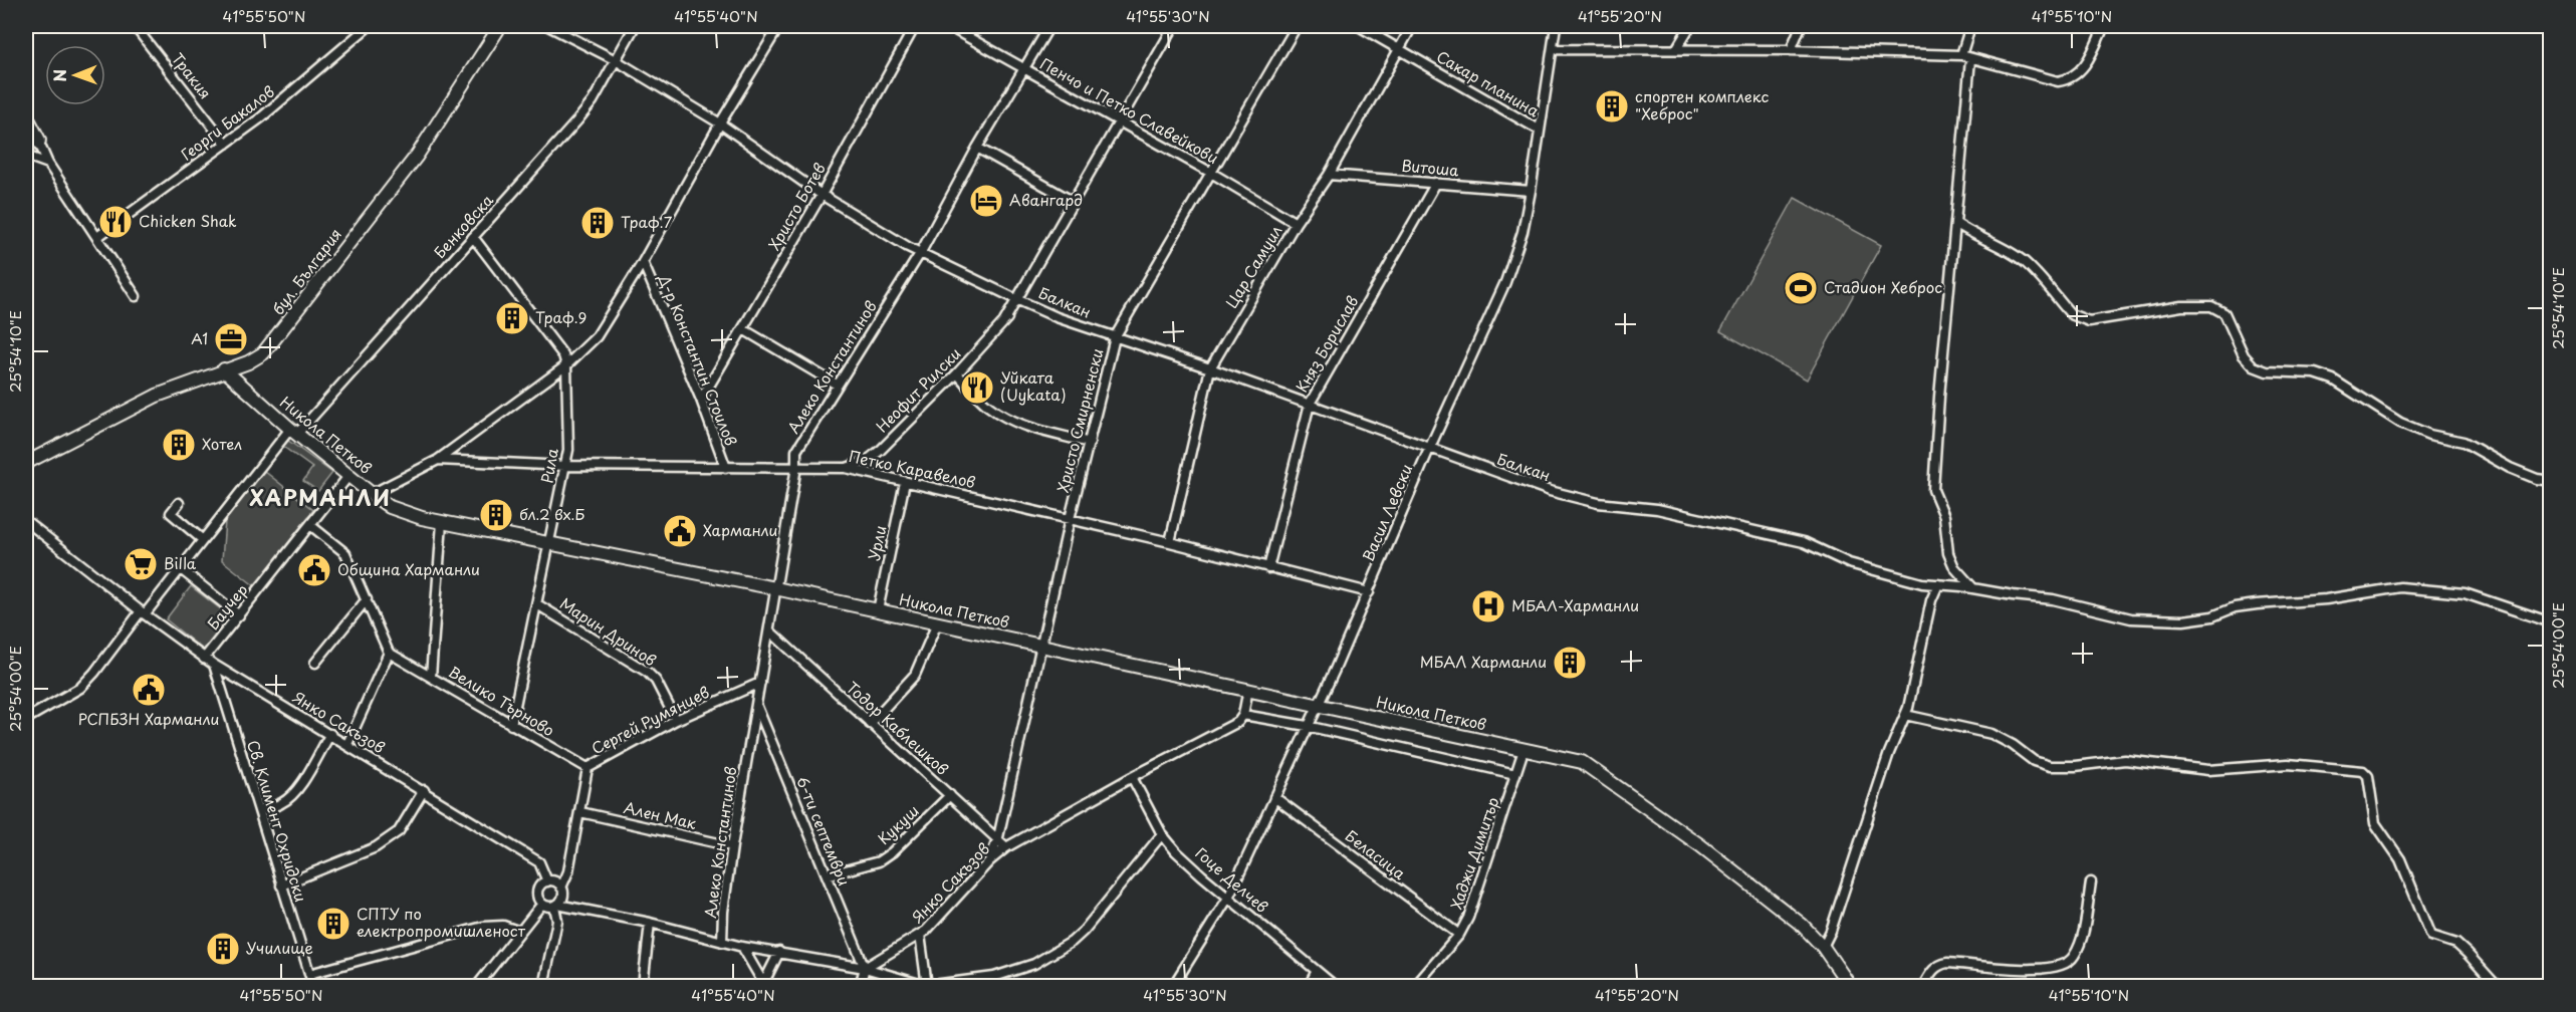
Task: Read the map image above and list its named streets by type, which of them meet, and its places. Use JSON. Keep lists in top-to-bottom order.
{
  "streets": {
    "street": [
      "Тракия",
      "Сакар планина",
      "Пенчо и Петко Славейкови",
      "Георги Бакалов",
      "Витоша",
      "Христо Ботев",
      "Бенковска",
      "Цар Самуил",
      "бул. България",
      "Балкан",
      "Княз Борислав",
      "Д-р Константин Стоилов",
      "Алеко Константинов",
      "Неофит Рилски",
      "Христо Смирненски",
      "Никола Петков",
      "Рила",
      "Петко Каравелов",
      "Васил Левски",
      "Урли",
      "Баучер",
      "Марин Дринов",
      "Велико Търново",
      "Сергей Румянцев",
      "Янко Сакъзов",
      "Тодор Каблешков",
      "Ален Мак",
      "Св. Климент Охридски",
      "Кукуш",
      "6-ти септември",
      "Хаджи Димитър",
      "Беласица",
      "Гоце Делчев"
    ]
  },
  "crossings": [
    ["Тракия", "Георги Бакалов"],
    ["Сакар планина", "Цар Самуил"],
    ["Сакар планина", "Васил Левски"],
    ["Пенчо и Петко Славейкови", "Цар Самуил"],
    ["Пенчо и Петко Славейкови", "Алеко Константинов"],
    ["Пенчо и Петко Славейкови", "Неофит Рилски"],
    ["Пенчо и Петко Славейкови", "Христо Смирненски"],
    ["Витоша", "Цар Самуил"],
    ["Витоша", "Княз Борислав"],
    ["Витоша", "Васил Левски"],
    ["Христо Ботев", "Балкан"],
    ["Христо Ботев", "Д-р Константин Стоилов"],
    ["Бенковска", "Балкан"],
    ["Бенковска", "Никола Петков"],
    ["Бенковска", "Рила"],
    ["Бенковска", "Янко Сакъзов"],
    ["Цар Самуил", "Балкан"],
    ["Цар Самуил", "Петко Каравелов"],
    ["бул. България", "Никола Петков"],
    ["Балкан", "Княз Борислав"],
    ["Балкан", "Алеко Константинов"],
    ["Балкан", "Неофит Рилски"],
    ["Балкан", "Христо Смирненски"],
    ["Балкан", "Васил Левски"],
    ["Княз Борислав", "Петко Каравелов"],
    ["Д-р Константин Стоилов", "Петко Каравелов"],
    ["Алеко Константинов", "Никола Петков"],
    ["Алеко Константинов", "Петко Каравелов"],
    ["Алеко Константинов", "Сергей Румянцев"],
    ["Алеко Константинов", "Тодор Каблешков"],
    ["Алеко Константинов", "Ален Мак"],
    ["Алеко Константинов", "6-ти септември"],
    ["Неофит Рилски", "Петко Каравелов"],
    ["Христо Смирненски", "Никола Петков"],
    ["Христо Смирненски", "Петко Каравелов"],
    ["Христо Смирненски", "Янко Сакъзов"],
    ["Христо Смирненски", "Тодор Каблешков"],
    ["Никола Петков", "Рила"],
    ["Никола Петков", "Васил Левски"],
    ["Никола Петков", "Урли"],
    ["Никола Петков", "Баучер"],
    ["Никола Петков", "Хаджи Димитър"],
    ["Рила", "Петко Каравелов"],
    ["Рила", "Марин Дринов"],
    ["Рила", "Велико Търново"],
    ["Петко Каравелов", "Васил Левски"],
    ["Петко Каравелов", "Урли"],
    ["Васил Левски", "Беласица"],
    ["Васил Левски", "Гоце Делчев"],
    ["Баучер", "Янко Сакъзов"],
    ["Марин Дринов", "Сергей Румянцев"],
    ["Велико Търново", "Сергей Румянцев"],
    ["Янко Сакъзов", "Тодор Каблешков"],
    ["Янко Сакъзов", "Св. Климент Охридски"],
    ["Янко Сакъзов", "6-ти септември"],
    ["Янко Сакъзов", "Гоце Делчев"],
    ["Тодор Каблешков", "Кукуш"],
    ["Кукуш", "6-ти септември"],
    ["Хаджи Димитър", "Беласица"]
  ],
  "districts": ["ХАРМАНЛИ"],
  "places": {
    "building": [
      "спортен комплекс \"Хеброс\"",
      "Траф.7",
      "Траф.9",
      "Хотел",
      "бл.2 вх.Б",
      "МБАЛ Харманли",
      "СПТУ по електропромишленост",
      "Училище"
    ],
    "hotel": ["Авангард"],
    "restaurant": ["Chicken Shak", "Уйката (Uykata)"],
    "sports": ["Стадион Хеброс"],
    "office": ["A1"],
    "public building": ["Харманли", "Община Харманли", "РСПБЗН Харманли"],
    "supermarket": ["Billa"],
    "hospital": ["МБАЛ-Харманли"]
  },
  "north": "left",
  "coordinates": [
    "41°55'50\"N",
    "41°55'40\"N",
    "41°55'30\"N",
    "41°55'20\"N",
    "41°55'10\"N",
    "25°54'10\"E",
    "25°54'00\"E"
  ]
}
